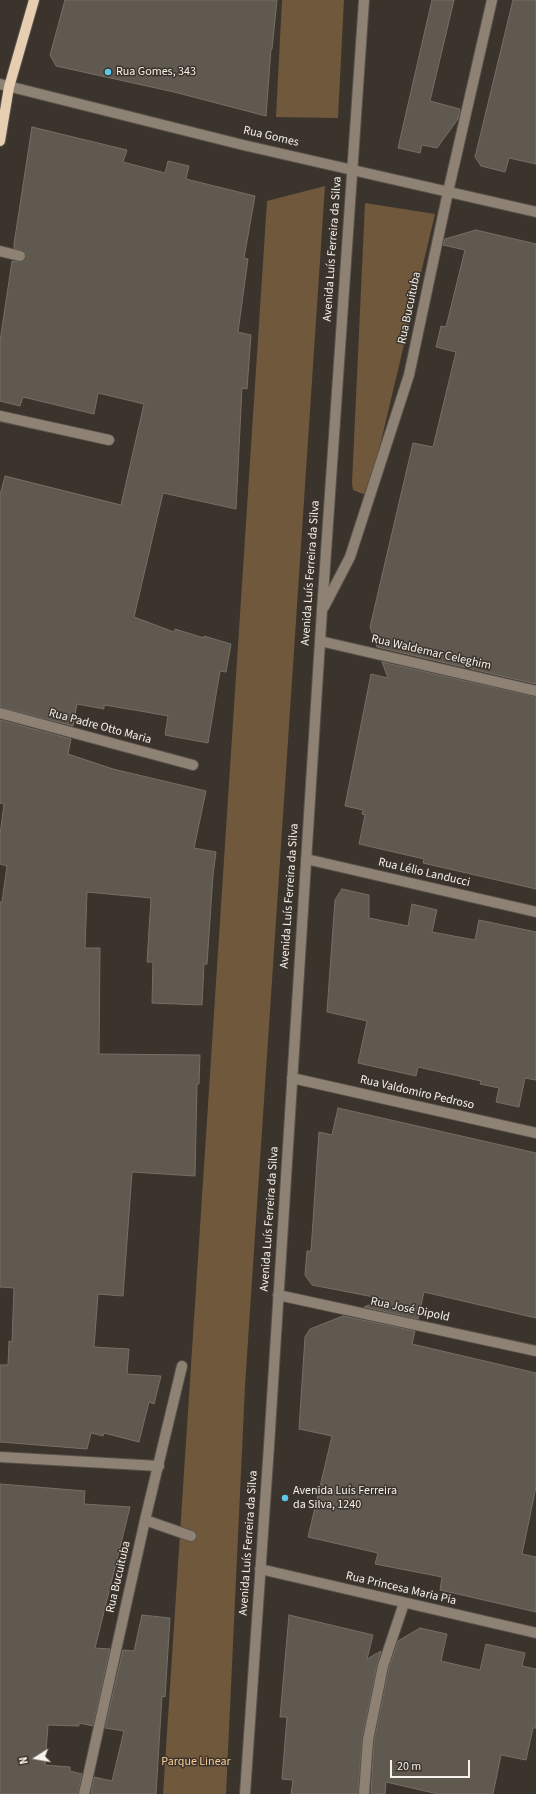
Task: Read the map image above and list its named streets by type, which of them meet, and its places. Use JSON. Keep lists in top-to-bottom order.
{
  "streets": {
    "street": [
      "Rua Gomes",
      "Avenida Luís Ferreira da Silva",
      "Rua Bucuituba",
      "Rua Waldemar Celeghim",
      "Rua Padre Otto Maria",
      "Rua Lélio Landucci",
      "Rua Valdomiro Pedroso",
      "Rua José Dipold",
      "Rua Princesa Maria Pia"
    ]
  },
  "crossings": [
    ["Rua Gomes", "Avenida Luís Ferreira da Silva"],
    ["Rua Gomes", "Rua Bucuituba"],
    ["Avenida Luís Ferreira da Silva", "Rua Bucuituba"],
    ["Avenida Luís Ferreira da Silva", "Rua Waldemar Celeghim"],
    ["Avenida Luís Ferreira da Silva", "Rua Lélio Landucci"],
    ["Avenida Luís Ferreira da Silva", "Rua Valdomiro Pedroso"],
    ["Avenida Luís Ferreira da Silva", "Rua José Dipold"],
    ["Avenida Luís Ferreira da Silva", "Rua Princesa Maria Pia"]
  ],
  "parks": ["Parque Linear"],
  "places": ["Rua Gomes, 343", "Avenida Luís Ferreira da Silva, 1240"],
  "scale_bar": "20 m",
  "north": "left"
}
